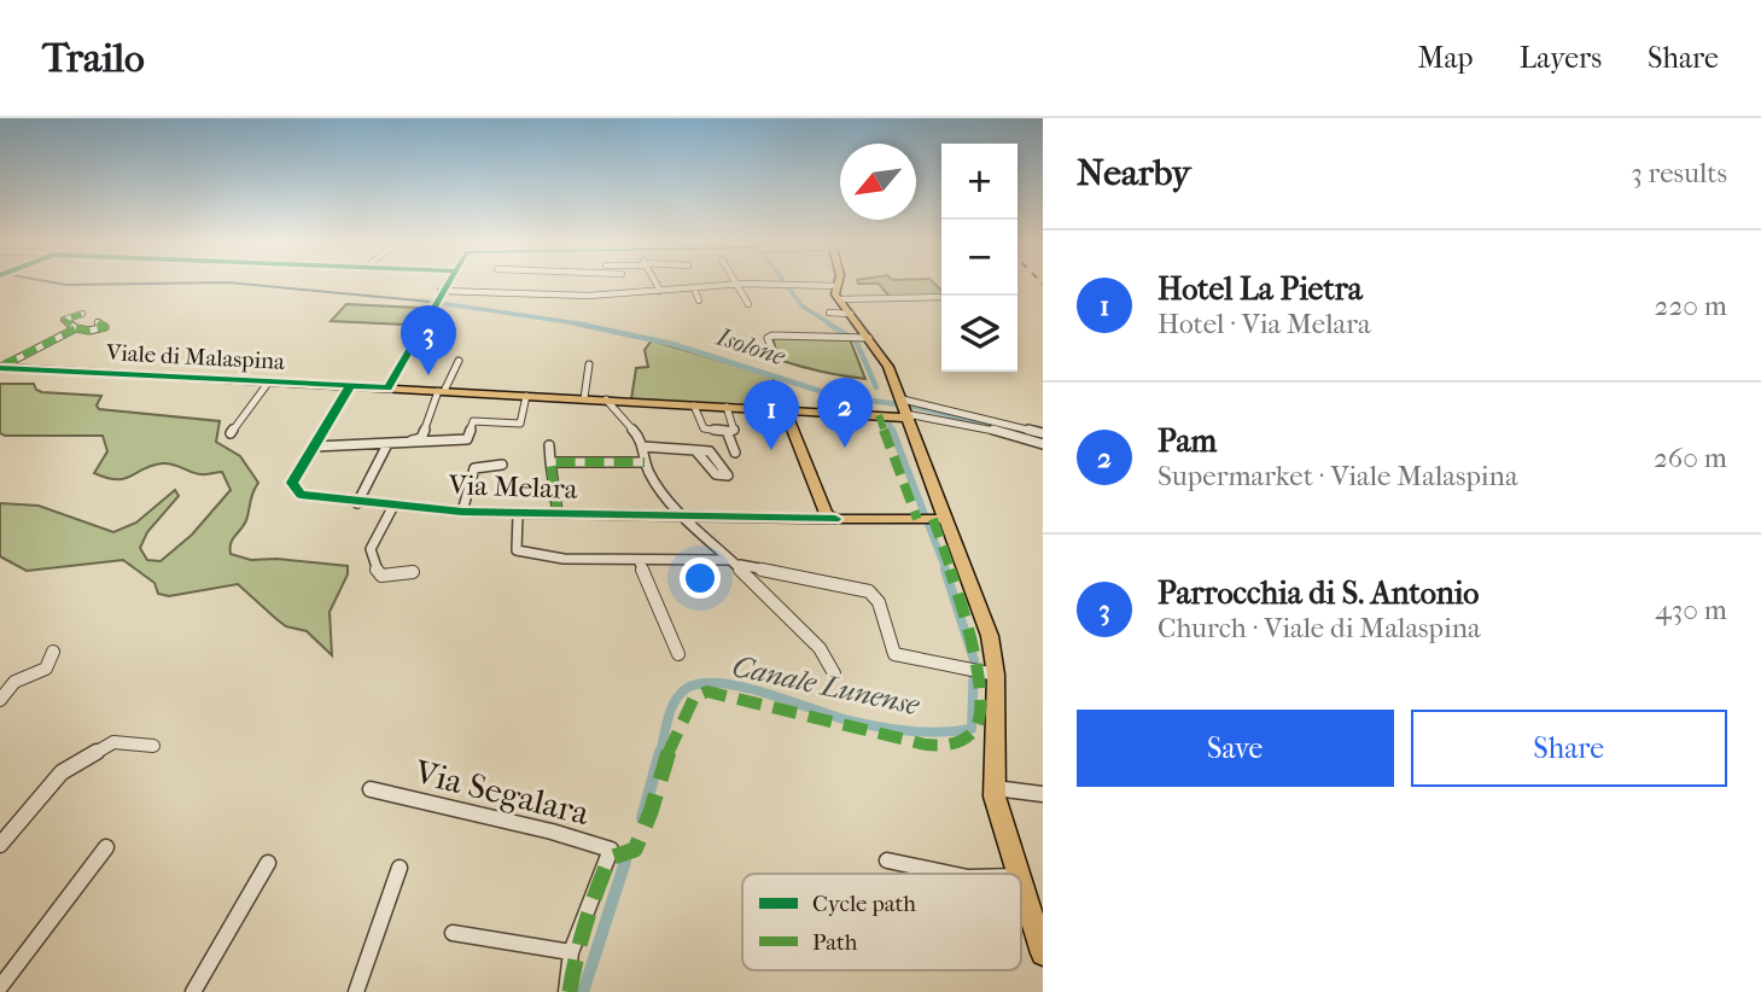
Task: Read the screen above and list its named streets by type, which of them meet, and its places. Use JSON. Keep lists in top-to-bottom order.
{
  "streets": {
    "main road": ["Viale di Malaspina", "Via Melara"],
    "street": ["Via Segalara"]
  },
  "crossings": [
    ["Viale di Malaspina", "Via Melara"]
  ],
  "water": ["Isolone", "Canale Lunense"],
  "legend": ["Cycle path", "Path"],
  "north": "bottom left",
  "page": {
    "header": "Trailo",
    "nav": ["Map", "Layers", "Share"],
    "heading": ["Nearby", "3 results"],
    "map_buttons": ["+", "−"],
    "list": [
      {
        "mark": "1",
        "name": "Hotel La Pietra",
        "note": "Hotel · Via Melara",
        "value": "220 m"
      },
      {
        "mark": "2",
        "name": "Pam",
        "note": "Supermarket · Viale Malaspina",
        "value": "260 m"
      },
      {
        "mark": "3",
        "name": "Parrocchia di S. Antonio",
        "note": "Church · Viale di Malaspina",
        "value": "430 m"
      }
    ],
    "pins": ["3", "2", "1"],
    "buttons": ["Save", "Share"]
  }
}
